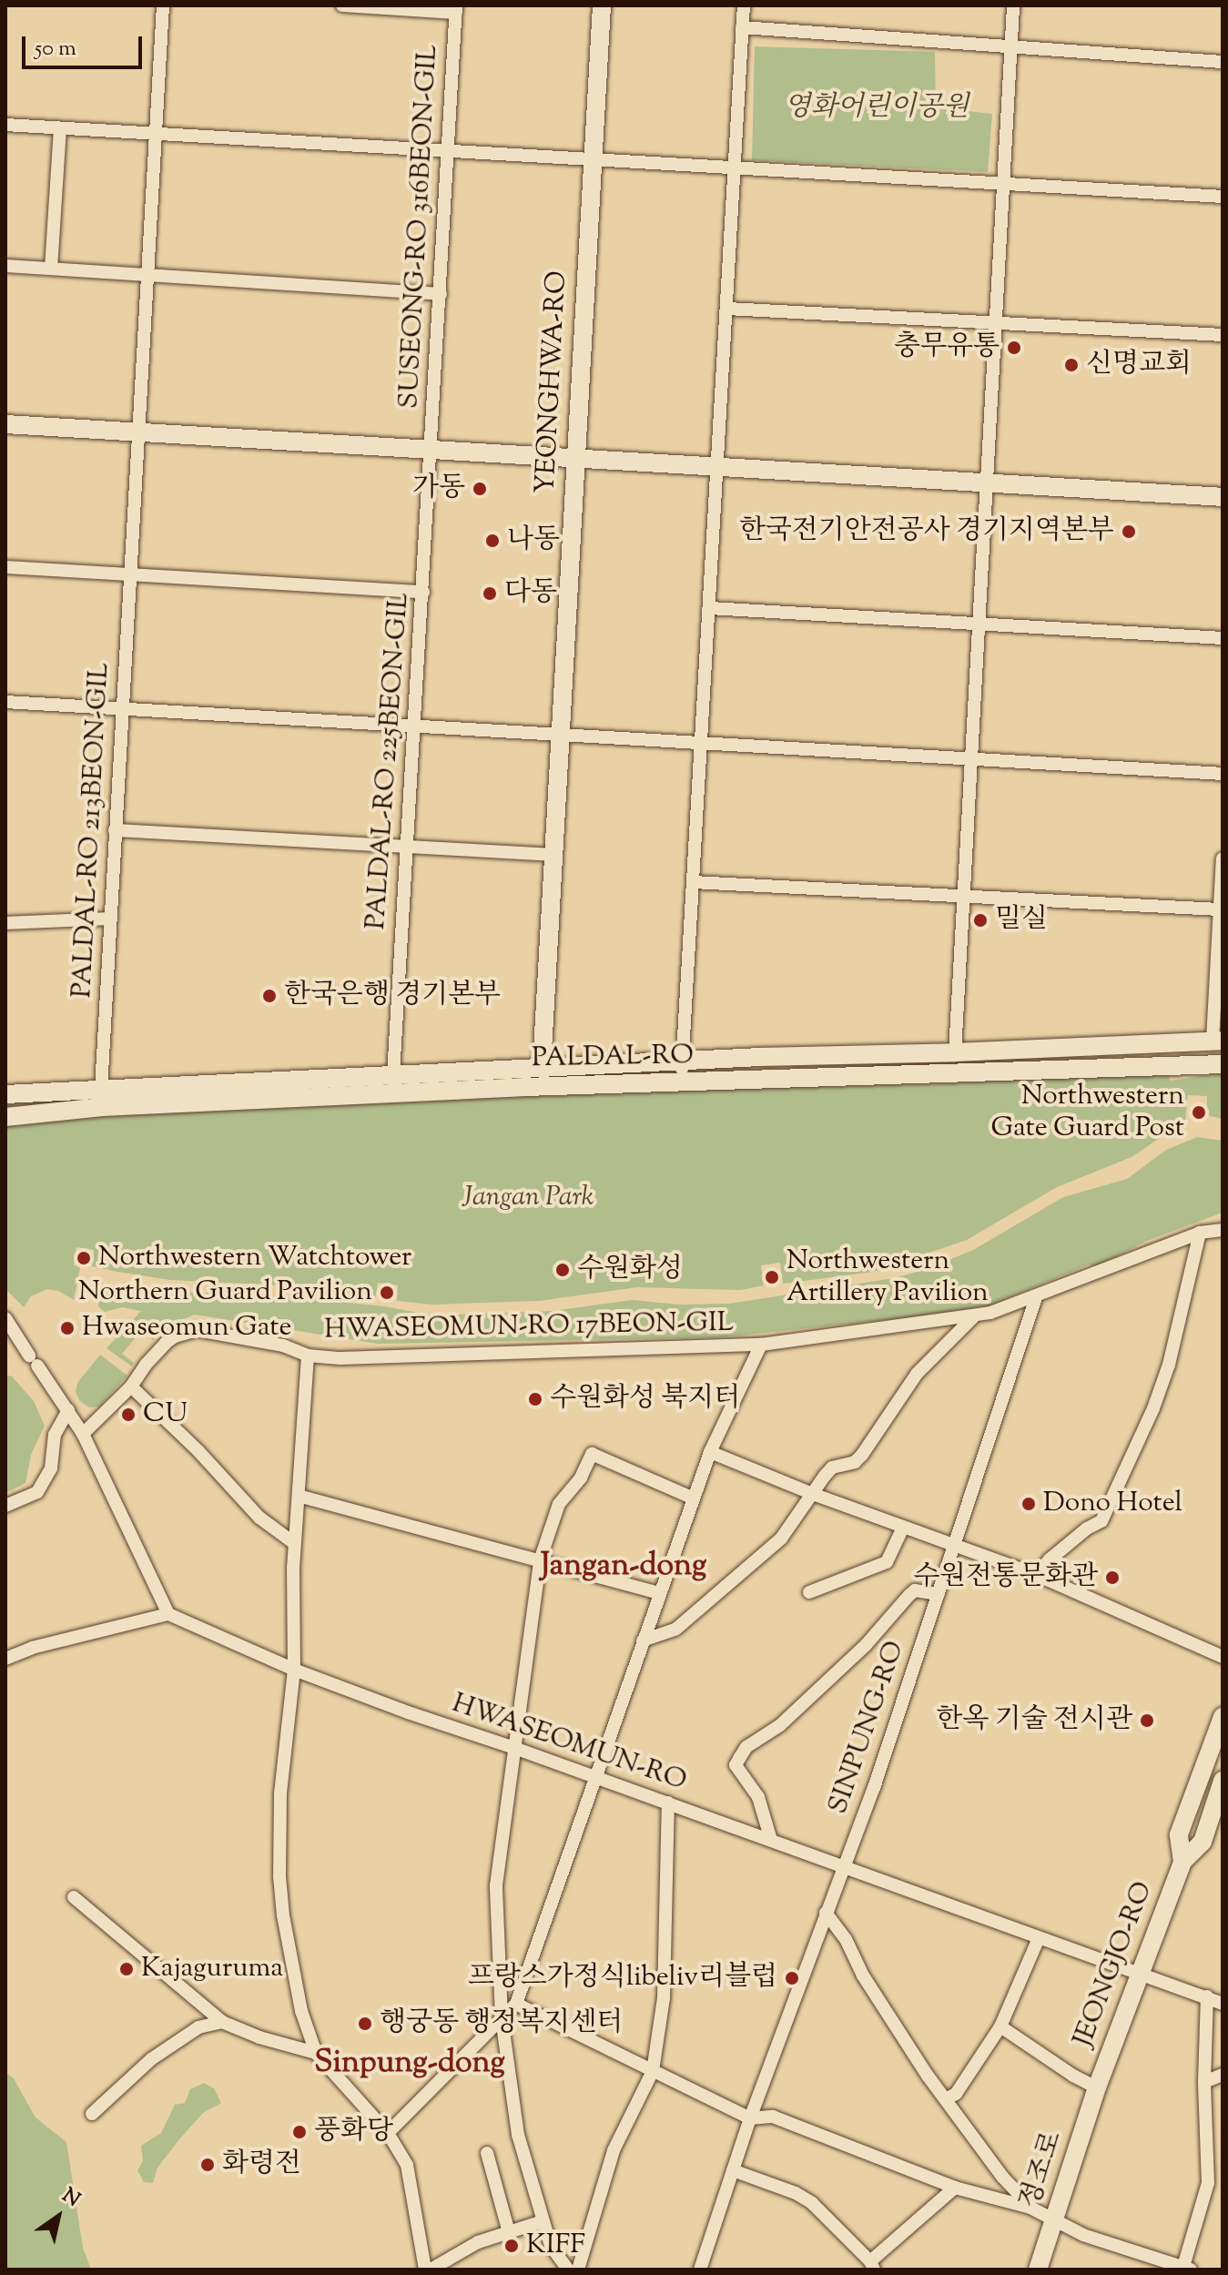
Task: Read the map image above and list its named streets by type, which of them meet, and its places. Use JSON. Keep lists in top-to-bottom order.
{
  "streets": {
    "street": [
      "SUSEONG-RO 316BEON-GIL",
      "YEONGHWA-RO",
      "PALDAL-RO 225BEON-GIL",
      "PALDAL-RO 213BEON-GIL",
      "PALDAL-RO",
      "HWASEOMUN-RO 17BEON-GIL",
      "SINPUNG-RO",
      "HWASEOMUN-RO",
      "JEONGJO-RO",
      "정조로"
    ]
  },
  "crossings": [
    ["SUSEONG-RO 316BEON-GIL", "PALDAL-RO 225BEON-GIL"],
    ["YEONGHWA-RO", "PALDAL-RO"],
    ["PALDAL-RO 225BEON-GIL", "PALDAL-RO"],
    ["PALDAL-RO 213BEON-GIL", "PALDAL-RO"],
    ["HWASEOMUN-RO 17BEON-GIL", "SINPUNG-RO"],
    ["SINPUNG-RO", "HWASEOMUN-RO"],
    ["HWASEOMUN-RO", "JEONGJO-RO"],
    ["JEONGJO-RO", "정조로"]
  ],
  "districts": ["Jangan-dong", "Sinpung-dong"],
  "parks": ["영화어린이공원", "Jangan Park"],
  "places": [
    "충무유통",
    "신명교회",
    "가동",
    "한국전기안전공사 경기지역본부",
    "나동",
    "다동",
    "밀실",
    "한국은행 경기본부",
    "Northwestern Gate Guard Post",
    "Northwestern Watchtower",
    "수원화성",
    "Northwestern Artillery Pavilion",
    "Northern Guard Pavilion",
    "Hwaseomun Gate",
    "수원화성 북지터",
    "CU",
    "Dono Hotel",
    "수원전통문화관",
    "한옥 기술 전시관",
    "Kajaguruma",
    "프랑스가정식libeliv리블럽",
    "행궁동 행정복지센터",
    "풍화당",
    "화령전",
    "KIFF"
  ],
  "scale_bar": "50 m",
  "north": "top right"
}
